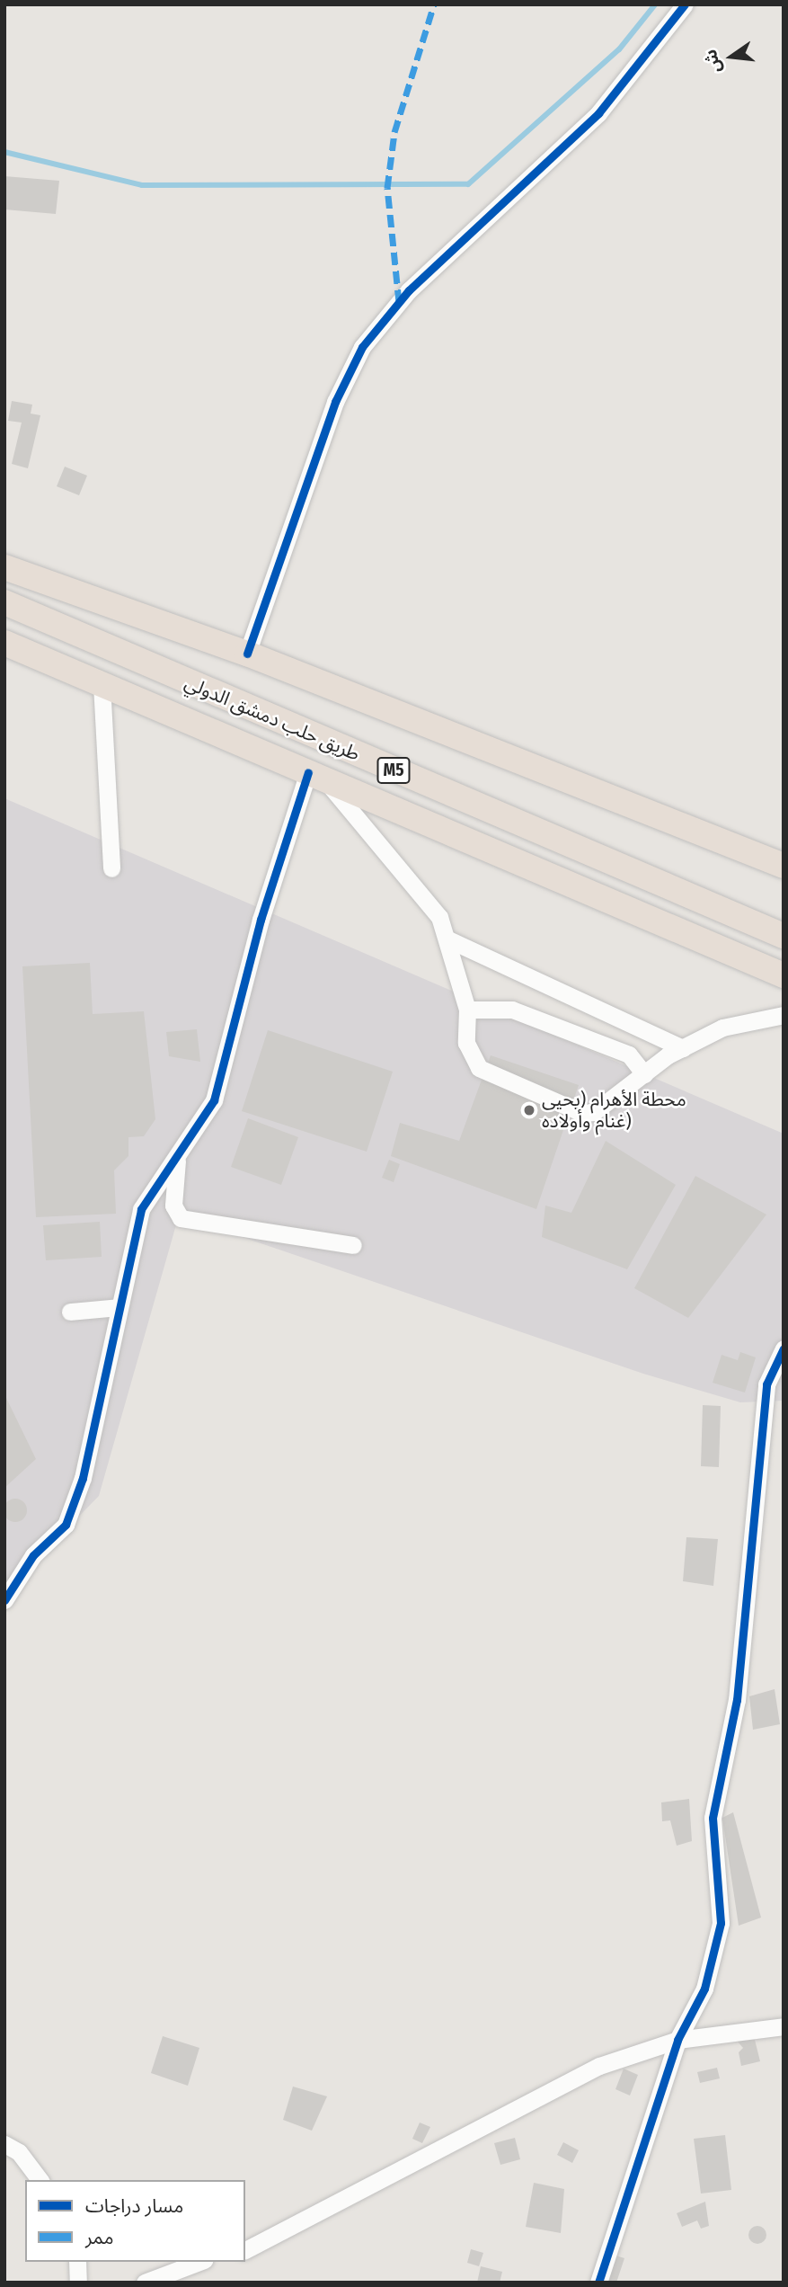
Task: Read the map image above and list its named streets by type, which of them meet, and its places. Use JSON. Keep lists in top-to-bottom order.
{
  "streets": {
    "highway": ["طريق حلب دمشق الدولي", "M5"]
  },
  "places": ["محطة الأهرام (يحيى غنام وأولاده)"],
  "legend": ["مسار دراجات", "ممر"],
  "north": "left"
}
